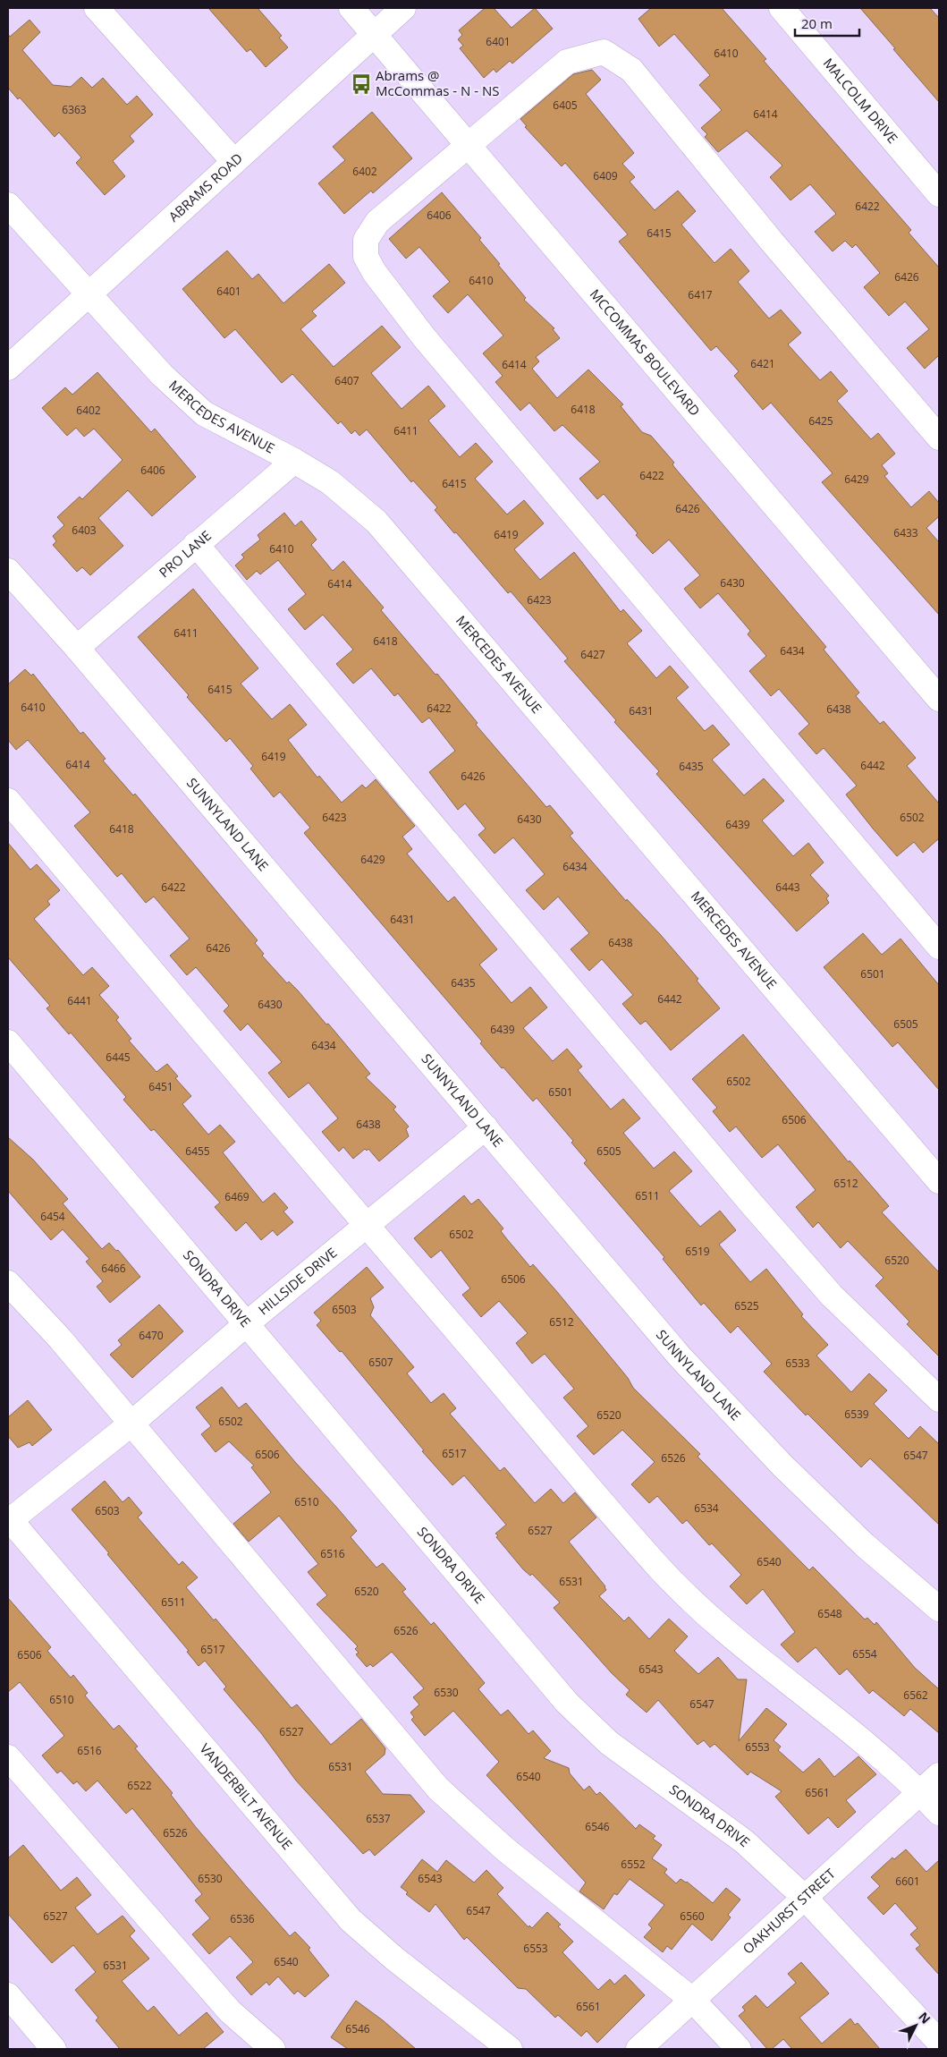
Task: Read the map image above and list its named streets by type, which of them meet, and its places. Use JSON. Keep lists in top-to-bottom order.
{
  "streets": {
    "street": [
      "MALCOLM DRIVE",
      "ABRAMS ROAD",
      "MCCOMMAS BOULEVARD",
      "MERCEDES AVENUE",
      "PRO LANE",
      "SUNNYLAND LANE",
      "HILLSIDE DRIVE",
      "SONDRA DRIVE",
      "VANDERBILT AVENUE",
      "OAKHURST STREET"
    ]
  },
  "crossings": [
    ["ABRAMS ROAD", "MCCOMMAS BOULEVARD"],
    ["ABRAMS ROAD", "MERCEDES AVENUE"],
    ["MERCEDES AVENUE", "PRO LANE"],
    ["PRO LANE", "SUNNYLAND LANE"],
    ["SUNNYLAND LANE", "HILLSIDE DRIVE"],
    ["HILLSIDE DRIVE", "SONDRA DRIVE"],
    ["HILLSIDE DRIVE", "VANDERBILT AVENUE"],
    ["SONDRA DRIVE", "OAKHURST STREET"]
  ],
  "places": {
    "bus stop": ["Abrams @ McCommas - N - NS"]
  },
  "house_numbers": [
    "6401",
    "6410",
    "6405",
    "6363",
    "6414",
    "6402",
    "6409",
    "6422",
    "6406",
    "6415",
    "6426",
    "6410",
    "6401",
    "6417",
    "6421",
    "6414",
    "6407",
    "6418",
    "6402",
    "6425",
    "6411",
    "6406",
    "6422",
    "6429",
    "6415",
    "6426",
    "6403",
    "6433",
    "6419",
    "6410",
    "6430",
    "6414",
    "6423",
    "6411",
    "6418",
    "6434",
    "6427",
    "6415",
    "6410",
    "6422",
    "6438",
    "6431",
    "6419",
    "6414",
    "6442",
    "6435",
    "6426",
    "6423",
    "6502",
    "6430",
    "6439",
    "6418",
    "6429",
    "6434",
    "6422",
    "6443",
    "6431",
    "6438",
    "6426",
    "6501",
    "6435",
    "6442",
    "6441",
    "6430",
    "6505",
    "6439",
    "6434",
    "6445",
    "6502",
    "6451",
    "6501",
    "6506",
    "6438",
    "6455",
    "6505",
    "6512",
    "6511",
    "6469",
    "6454",
    "6502",
    "6519",
    "6520",
    "6466",
    "6506",
    "6525",
    "6503",
    "6512",
    "6470",
    "6507",
    "6533",
    "6539",
    "6520",
    "6502",
    "6517",
    "6506",
    "6547",
    "6526",
    "6510",
    "6534",
    "6503",
    "6527",
    "6516",
    "6540",
    "6531",
    "6520",
    "6511",
    "6548",
    "6526",
    "6517",
    "6554",
    "6506",
    "6543",
    "6530",
    "6562",
    "6510",
    "6547",
    "6527",
    "6553",
    "6516",
    "6531",
    "6540",
    "6522",
    "6561",
    "6537",
    "6546",
    "6526",
    "6552",
    "6530",
    "6543",
    "6601",
    "6547",
    "6527",
    "6560",
    "6536",
    "6553",
    "6540",
    "6531",
    "6561",
    "6546"
  ],
  "scale_bar": "20 m",
  "north": "top right"
}
